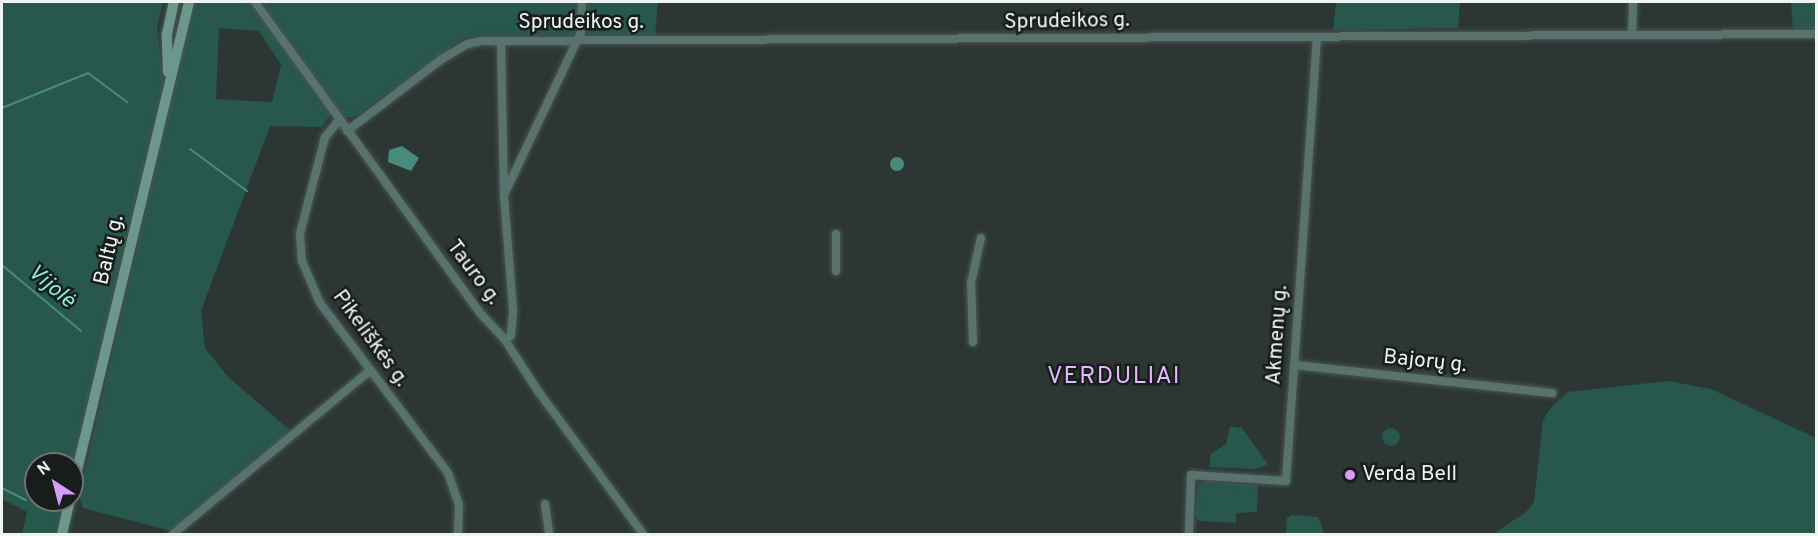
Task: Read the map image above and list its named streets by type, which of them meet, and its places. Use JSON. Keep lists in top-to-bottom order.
{
  "streets": {
    "main road": ["Baltų g."],
    "street": [
      "Sprudeikos g.",
      "Tauro g.",
      "Akmenų g.",
      "Pikeliškės g.",
      "Bajorų g."
    ]
  },
  "crossings": [
    ["Sprudeikos g.", "Tauro g."],
    ["Sprudeikos g.", "Akmenų g."],
    ["Tauro g.", "Pikeliškės g."],
    ["Akmenų g.", "Bajorų g."]
  ],
  "districts": ["VERDULIAI"],
  "water": ["Vijolė"],
  "places": ["Verda Bell"],
  "north": "top left"
}
